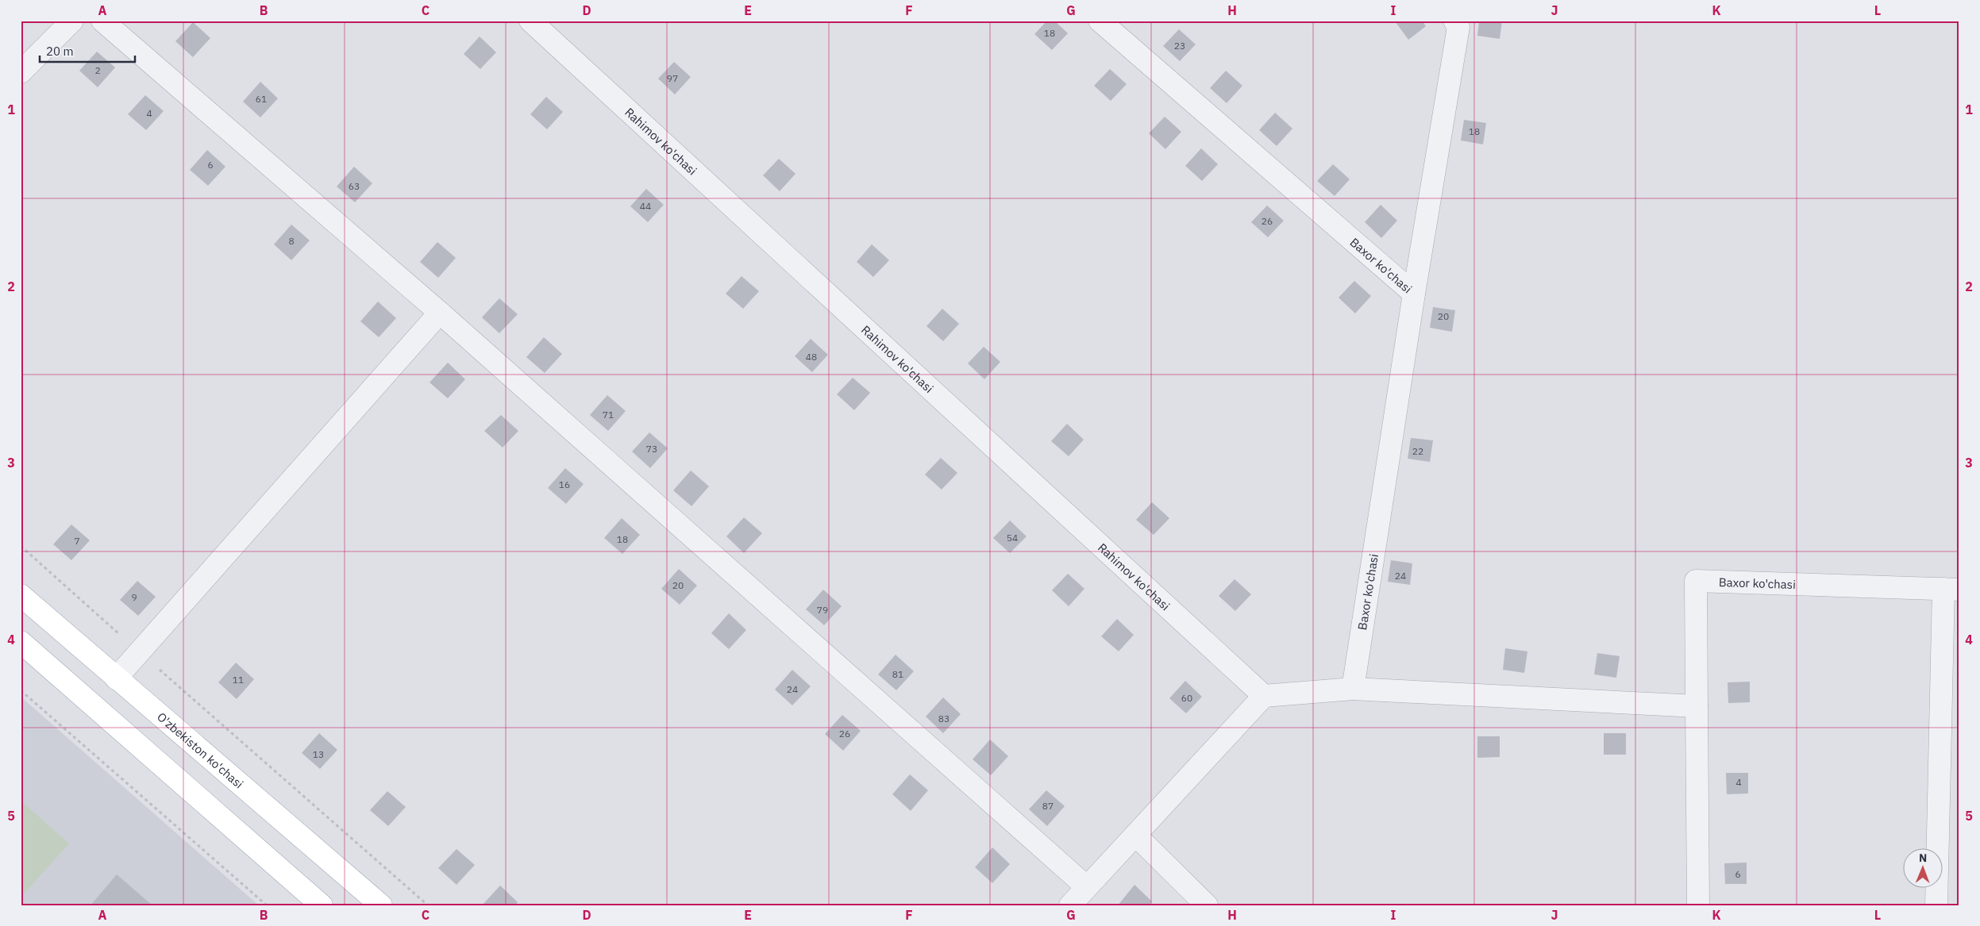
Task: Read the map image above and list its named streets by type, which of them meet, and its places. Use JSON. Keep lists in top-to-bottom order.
{
  "streets": {
    "main road": ["O'zbekiston ko'chasi"],
    "street": ["Rahimov ko'chasi", "Baxor ko'chasi"]
  },
  "house_numbers": [
    "18",
    "23",
    "2",
    "97",
    "61",
    "4",
    "18",
    "6",
    "63",
    "44",
    "26",
    "8",
    "20",
    "48",
    "71",
    "73",
    "22",
    "16",
    "54",
    "18",
    "7",
    "24",
    "20",
    "9",
    "79",
    "81",
    "11",
    "24",
    "60",
    "83",
    "26",
    "13",
    "4",
    "87",
    "6"
  ],
  "scale_bar": "20 m",
  "north": "top",
  "grid": {
    "columns": [
      "A",
      "B",
      "C",
      "D",
      "E",
      "F",
      "G",
      "H",
      "I",
      "J",
      "K",
      "L"
    ],
    "rows": [
      "1",
      "2",
      "3",
      "4",
      "5"
    ]
  }
}
